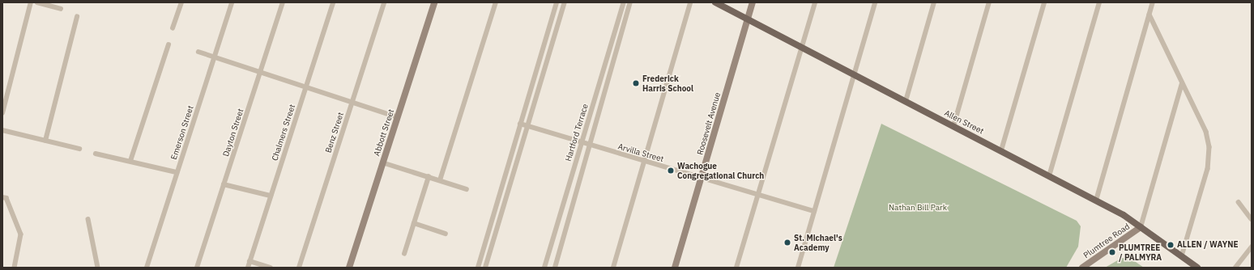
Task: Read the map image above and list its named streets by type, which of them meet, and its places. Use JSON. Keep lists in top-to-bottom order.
{
  "streets": {
    "main road": ["Allen Street"],
    "street": [
      "Roosevelt Avenue",
      "Emerson Street",
      "Dayton Street",
      "Chalmers Street",
      "Benz Street",
      "Abbott Street",
      "Hartford Terrace",
      "Arvilla Street",
      "Plumtree Road"
    ]
  },
  "crossings": [
    ["Allen Street", "Roosevelt Avenue"],
    ["Allen Street", "Plumtree Road"],
    ["Roosevelt Avenue", "Arvilla Street"],
    ["Hartford Terrace", "Arvilla Street"]
  ],
  "parks": ["Nathan Bill Park"],
  "places": [
    "Frederick Harris School",
    "Wachogue Congregational Church",
    "St. Michael's Academy",
    "ALLEN / WAYNE",
    "PLUMTREE / PALMYRA"
  ]
}
